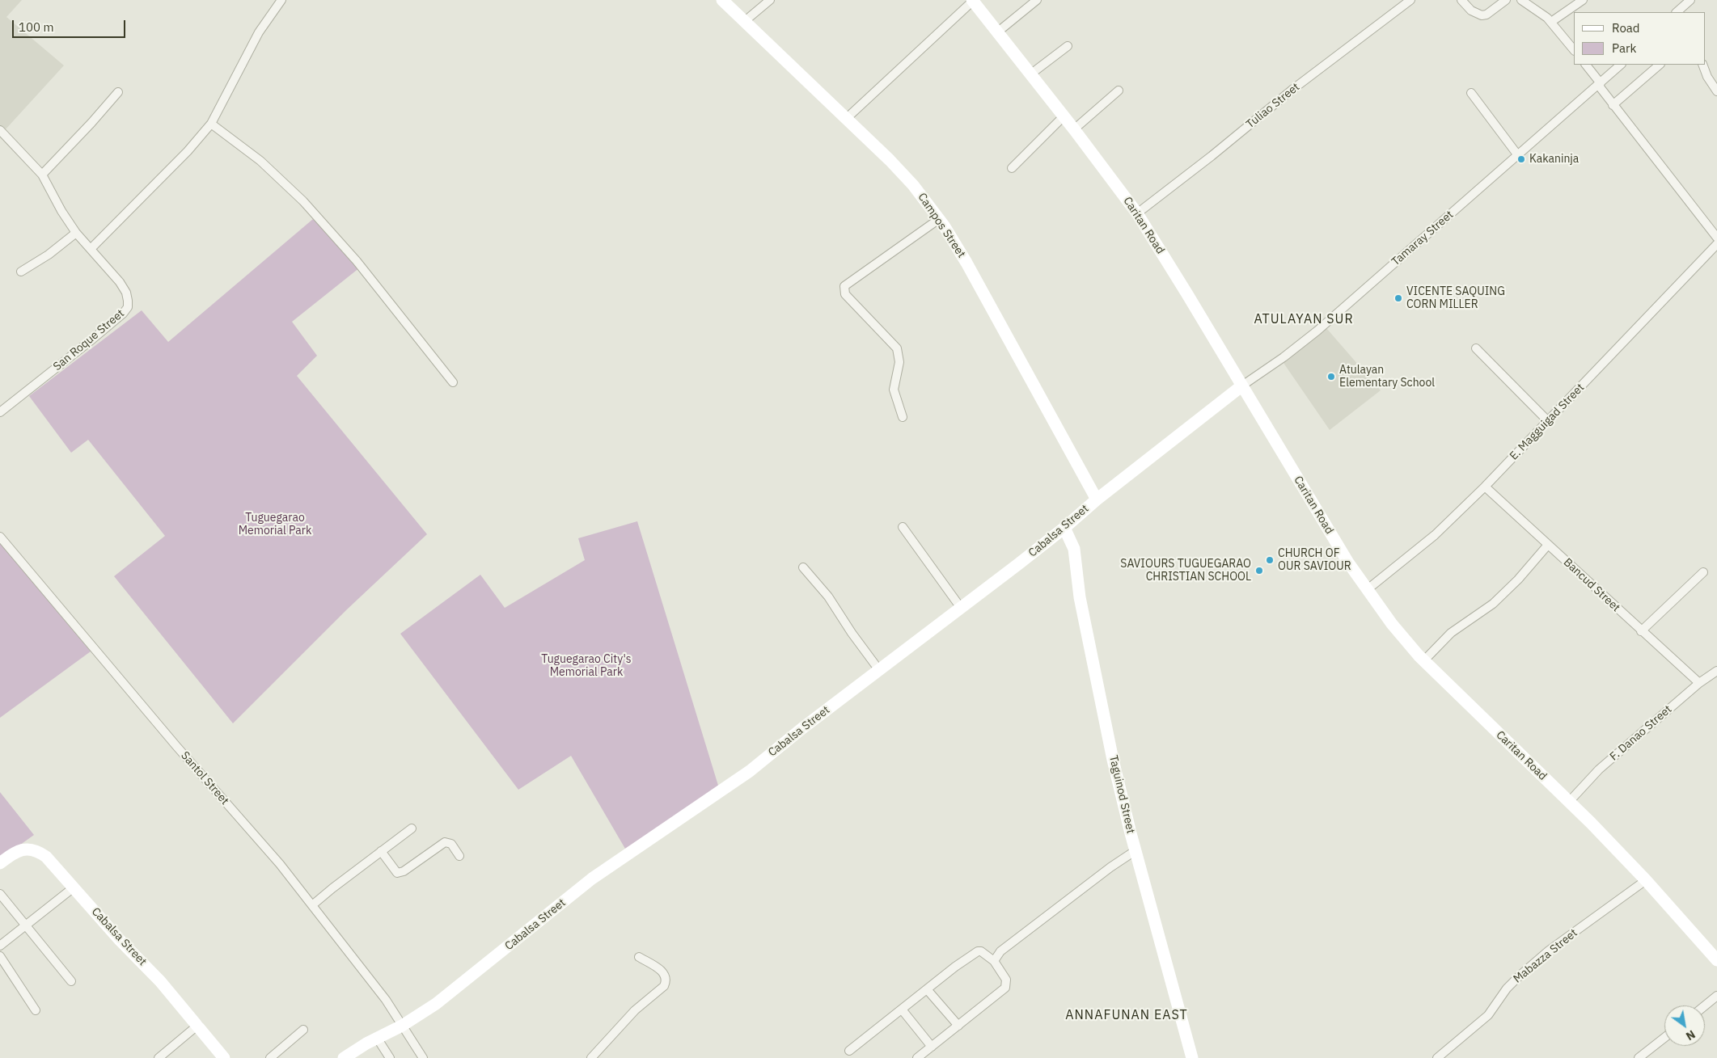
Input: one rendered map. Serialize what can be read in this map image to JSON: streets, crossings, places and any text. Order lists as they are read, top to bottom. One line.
{"streets":{"street":["Tuliao Street","Campos Street","Caritan Road","Tamaray Street","San Roque Street","E. Magguigad Street","Cabalsa Street","Bancud Street","F. Danao Street","Santol Street","Taguinod Street","Mabazza Street"]},"crossings":[["Tuliao Street","Caritan Road"],["Campos Street","Cabalsa Street"],["Caritan Road","Tamaray Street"],["Caritan Road","E. Magguigad Street"],["Caritan Road","Cabalsa Street"],["Caritan Road","F. Danao Street"],["Caritan Road","Mabazza Street"],["Tamaray Street","Cabalsa Street"],["E. Magguigad Street","Bancud Street"],["Cabalsa Street","Santol Street"],["Cabalsa Street","Taguinod Street"],["Bancud Street","F. Danao Street"]],"districts":["ATULAYAN SUR","ANNAFUNAN EAST"],"parks":["Tuguegarao Memorial Park","Tuguegarao City's Memorial Park"],"places":["Kakaninja","VICENTE SAQUING CORN MILLER","Atulayan Elementary School","CHURCH OF OUR SAVIOUR","SAVIOURS TUGUEGARAO CHRISTIAN SCHOOL"],"legend":["Road","Park"],"scale_bar":"100 m","north":"bottom right"}
